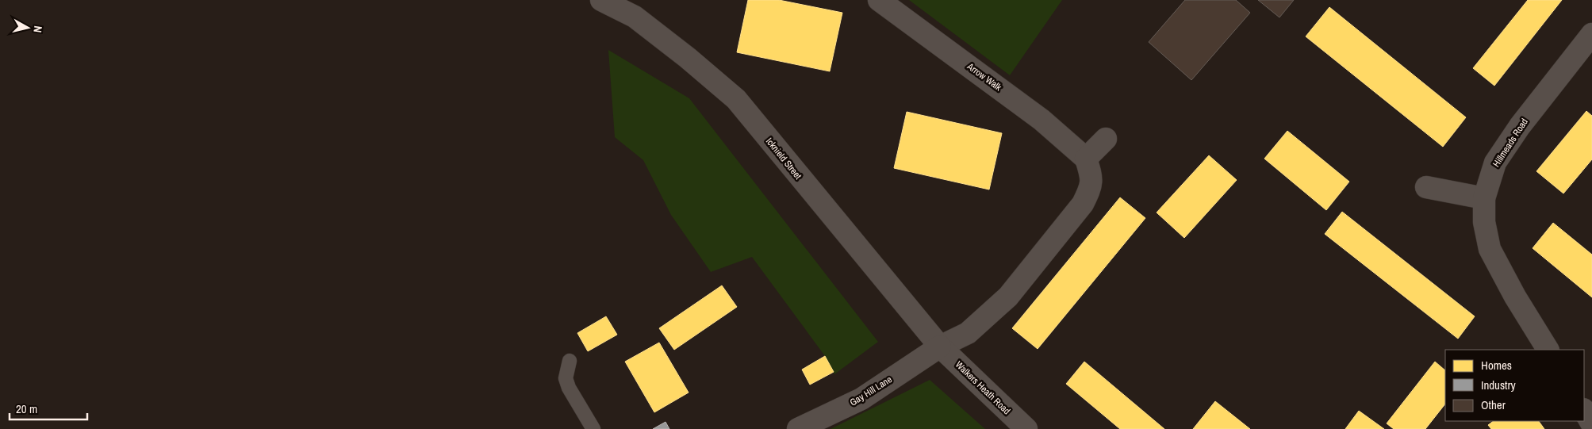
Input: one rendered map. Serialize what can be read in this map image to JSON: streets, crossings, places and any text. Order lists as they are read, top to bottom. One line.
{"streets":{"street":["Arrow Walk","Hillmeads Road","Icknield Street","Walkers Heath Road","Gay Hill Lane"]},"crossings":[["Icknield Street","Walkers Heath Road"],["Icknield Street","Gay Hill Lane"],["Walkers Heath Road","Gay Hill Lane"]],"legend":["Homes","Industry","Other"],"scale_bar":"20 m","north":"right"}
